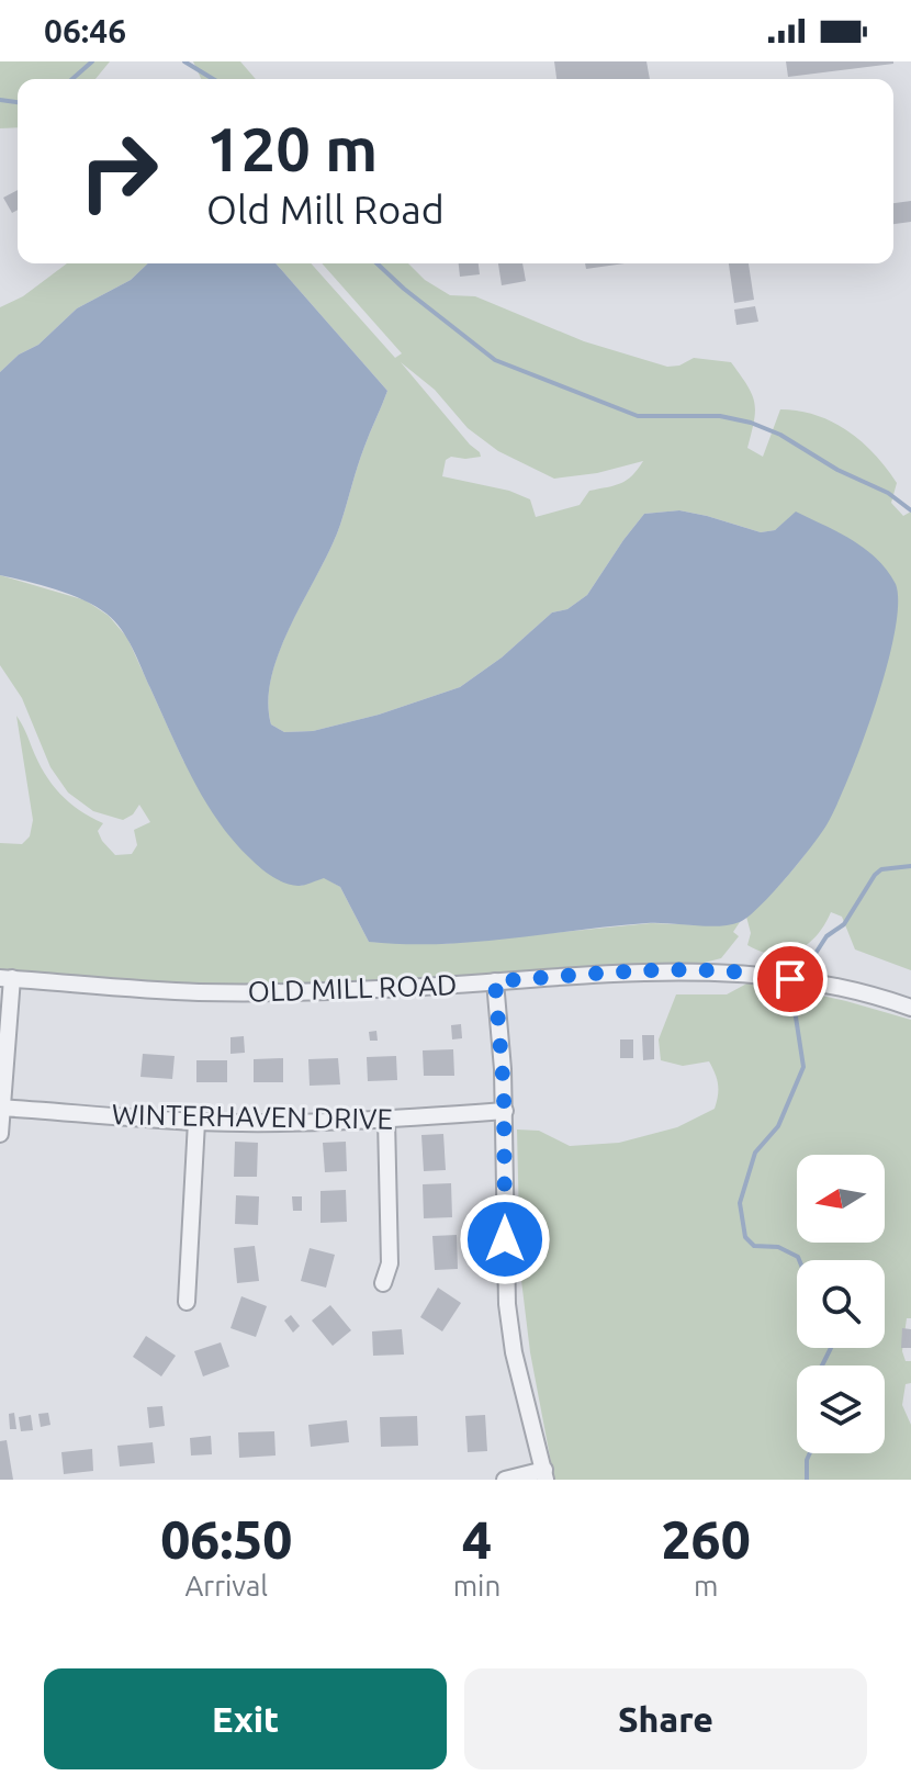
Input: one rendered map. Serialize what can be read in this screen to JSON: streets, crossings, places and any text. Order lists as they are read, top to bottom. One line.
{"streets":{"street":["OLD MILL ROAD","WINTERHAVEN DRIVE"]},"north":"left","page":{"status":"06:46","turn":["120 m","Old Mill Road"],"eta":["06:50","Arrival","4","min","260","m"],"buttons":["Exit","Share"]}}
